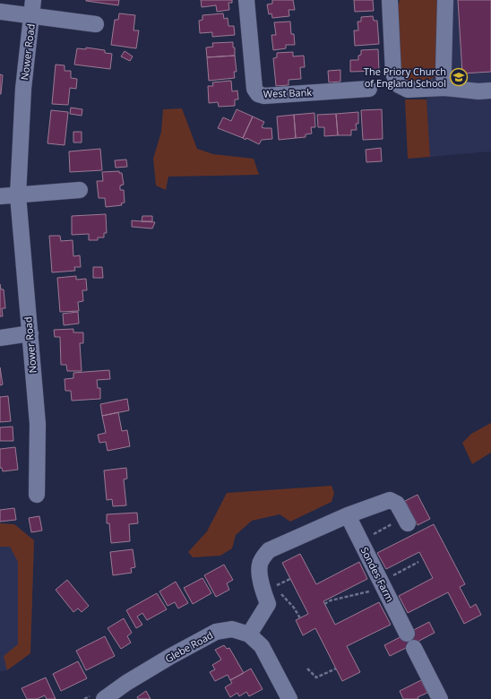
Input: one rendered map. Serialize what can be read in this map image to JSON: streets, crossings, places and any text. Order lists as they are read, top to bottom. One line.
{"streets":{"street":["Nower Road","West Bank","Sondes Farm","Glebe Road"]},"places":{"school or university":["The Priory Church of England School"]}}
